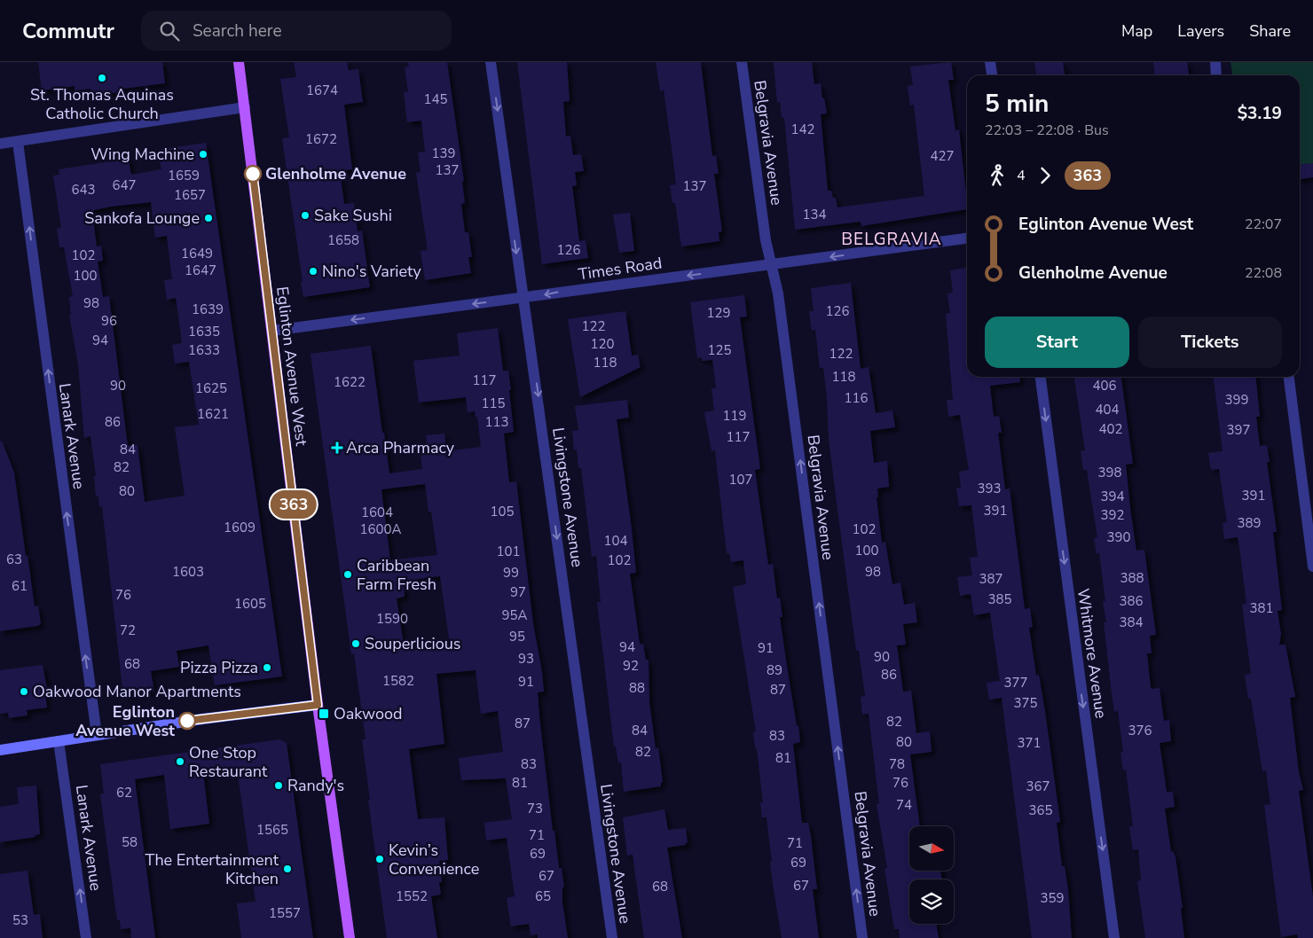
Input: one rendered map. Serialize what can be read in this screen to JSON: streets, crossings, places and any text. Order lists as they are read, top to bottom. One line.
{"streets":{"main road":["Eglinton Avenue West"],"street":["Belgravia Avenue","Times Road","Lanark Avenue","Livingstone Avenue","Whitmore Avenue"]},"crossings":[["Belgravia Avenue","Times Road"],["Times Road","Eglinton Avenue West"],["Times Road","Livingstone Avenue"]],"one_way":["Belgravia Avenue","Times Road","Lanark Avenue","Livingstone Avenue","Whitmore Avenue"],"districts":["BELGRAVIA"],"places":{"other":["St. Thomas Aquinas Catholic Church","Wing Machine","Glenholme Avenue","Sake Sushi","Sankofa Lounge","Nino's Variety","Caribbean Farm Fresh","Souperlicious","Pizza Pizza","Oakwood Manor Apartments","Eglinton Avenue West","One Stop Restaurant","Randy's","Kevin’s Convenience","The Entertainment Kitchen"],"health":["Arca Pharmacy"],"transit":["Oakwood"]},"lines":["bus line 363"],"house_numbers":["1674","145","142","1672","139","427","137","1659","647","137","643","1657","134","1658","126","1649","102","1647","100","98","1639","126","129","96","122","1635","94","120","1633","125","122","118","118","117","1622","90","406","1625","116","399","115","404","1621","119","86","113","402","397","117","84","82","398","107","393","80","391","394","391","105","1604","392","389","1609","1600A","102","390","104","100","101","63","102","1603","98","99","388","387","61","97","76","385","386","1605","381","95A","1590","384","72","95","94","91","90","93","68","92","89","86","1582","91","377","88","87","375","82","87","84","376","83","80","371","82","81","83","78","81","76","367","62","74","73","365","1565","71","58","71","69","69","67","67","68","1552","65","359","1557","53"],"north":"right","page":{"header":"Commutr","search":"Search here","nav":["Map","Layers","Share"],"on_map":"363","heading":["5 min","22:03 – 22:08 · Bus","$3.19"],"legs":["4","363"],"list":[{"name":"Eglinton Avenue West","value":"22:07"},{"name":"Glenholme Avenue","value":"22:08"}],"buttons":["Start","Tickets"]}}
